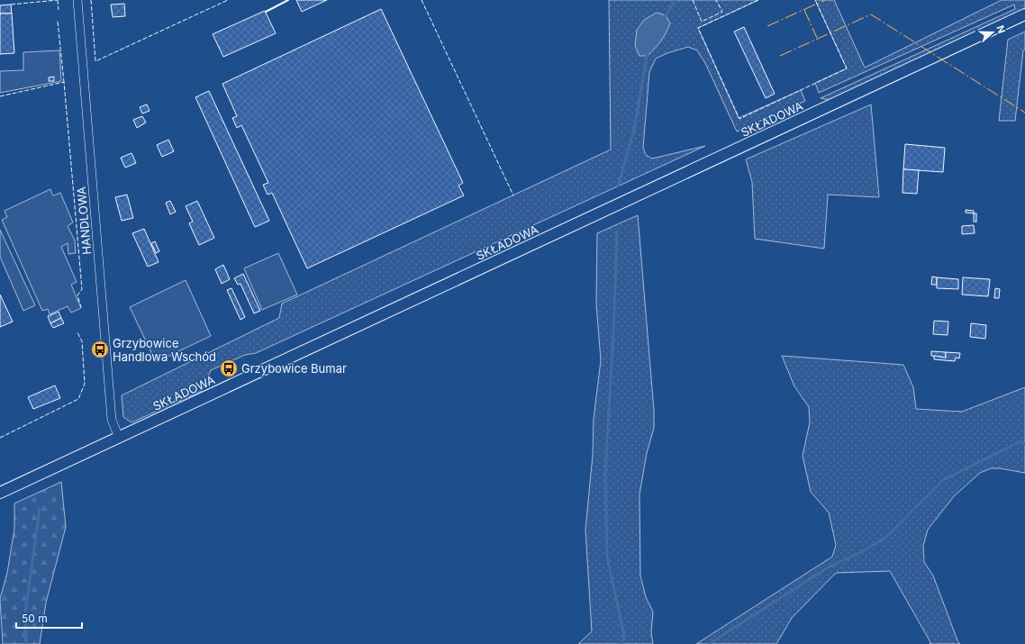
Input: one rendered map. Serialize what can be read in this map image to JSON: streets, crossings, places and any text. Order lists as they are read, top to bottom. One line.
{"streets":{"main road":["SKŁADOWA"],"street":["HANDLOWA"]},"crossings":[["SKŁADOWA","HANDLOWA"]],"places":{"bus stop":["Grzybowice Handlowa Wschód","Grzybowice Bumar"]},"scale_bar":"50 m","north":"right"}
